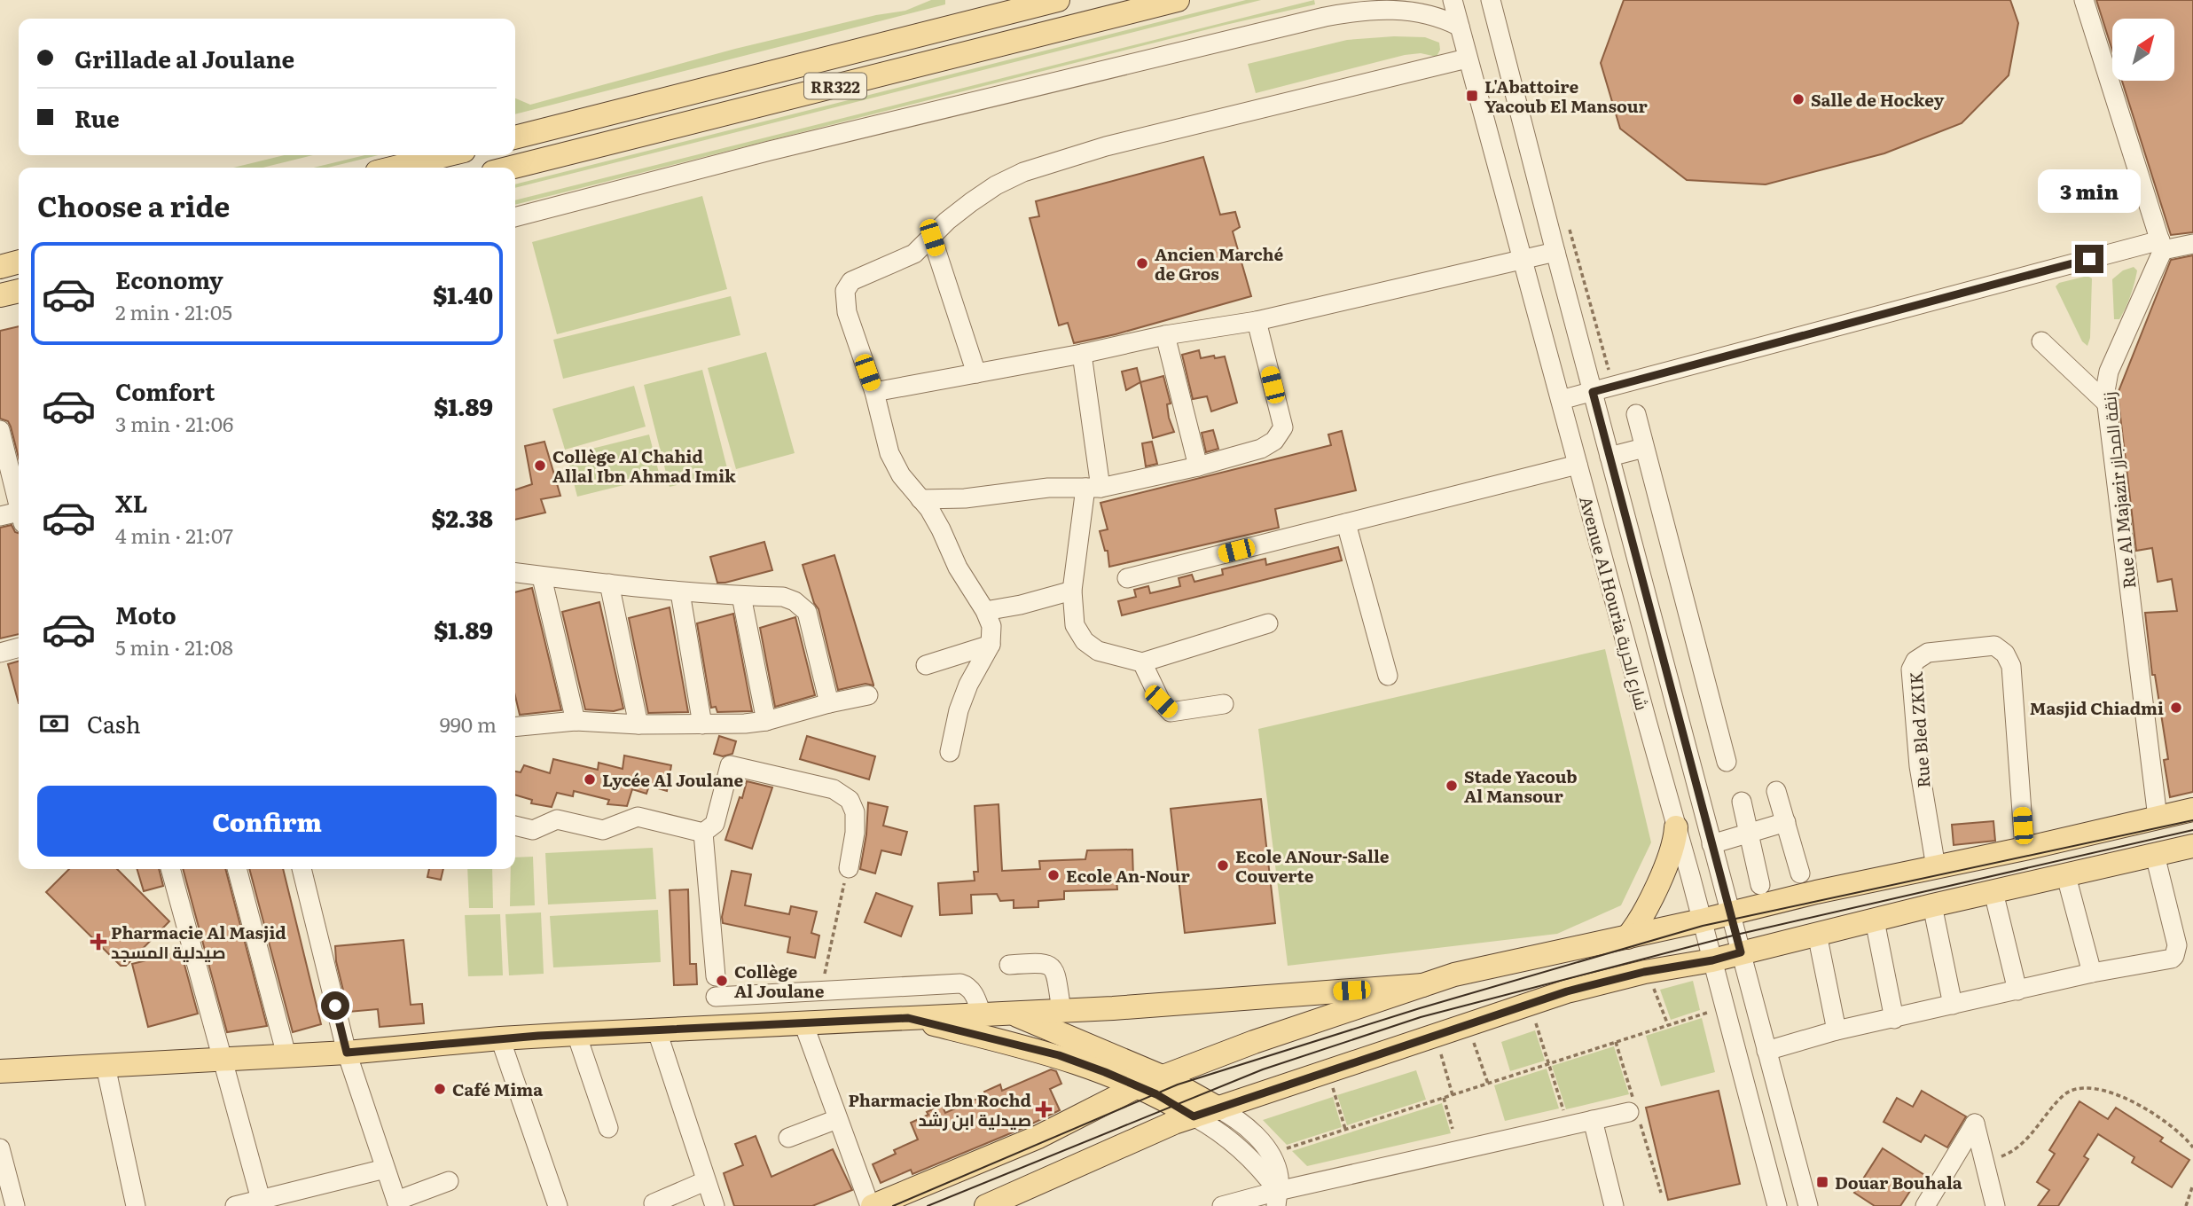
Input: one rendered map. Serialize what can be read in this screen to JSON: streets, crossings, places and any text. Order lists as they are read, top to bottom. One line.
{"streets":{"main road":["RR322"],"street":["Rue Al Majazir زنقة المجازر","Avenue Al Houria شارع الحرية","Rue Bled ZKIK"]},"places":{"transit":["L'Abattoire Yacoub El Mansour","Douar Bouhala"],"other":["Salle de Hockey","Ancien Marché de Gros","Collège Al Chahid Allal Ibn Ahmad Imik","Masjid Chiadmi","Lycée Al Joulane","Stade Yacoub Al Mansour","Ecole ANour-Salle Couverte","Ecole An-Nour","Collège Al Joulane","Café Mima"],"health":["Pharmacie Al Masjid صيدلية المسجد","Pharmacie Ibn Rochd صيدلية ابن رشد"]},"north":"top right","page":{"banner":["Grillade al Joulane","Rue"],"heading":"Choose a ride","bubble":"3 min","list":[{"name":"Economy","note":"2 min · 21:05","value":"$1.40"},{"name":"Comfort","note":"3 min · 21:06","value":"$1.89"},{"name":"XL","note":"4 min · 21:07","value":"$2.38"},{"name":"Moto","note":"5 min · 21:08","value":"$1.89"}],"pay":["Cash","990 m"],"buttons":"Confirm"}}
